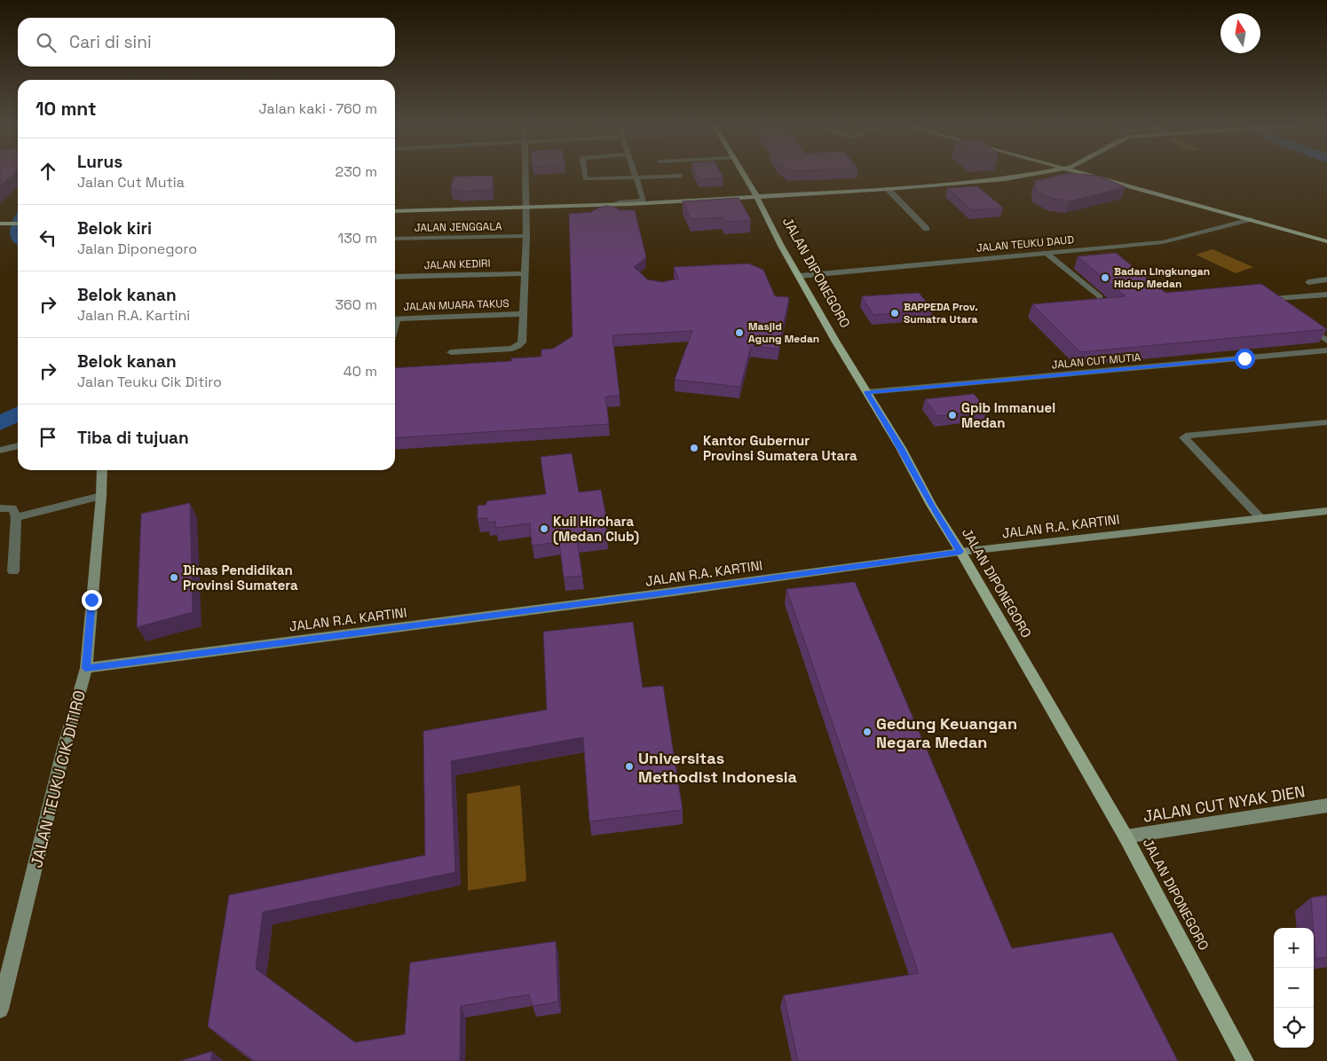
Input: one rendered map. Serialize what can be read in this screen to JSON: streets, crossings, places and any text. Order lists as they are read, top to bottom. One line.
{"streets":{"main road":["JALAN DIPONEGORO"],"street":["JALAN JENGGALA","JALAN TEUKU DAUD","JALAN KEDIRI","JALAN MUARA TAKUS","JALAN CUT MUTIA","JALAN R.A. KARTINI","JALAN TEUKU CIK DITIRO","JALAN CUT NYAK DIEN"]},"crossings":[["JALAN TEUKU DAUD","JALAN DIPONEGORO"],["JALAN DIPONEGORO","JALAN CUT MUTIA"],["JALAN DIPONEGORO","JALAN R.A. KARTINI"],["JALAN DIPONEGORO","JALAN CUT NYAK DIEN"],["JALAN R.A. KARTINI","JALAN TEUKU CIK DITIRO"]],"places":["Badan Lingkungan Hidup Medan","BAPPEDA Prov. Sumatra Utara","Masjid Agung Medan","Gpib Immanuel Medan","Kantor Gubernur Provinsi Sumatera Utara","Kuil Hirohara (Medan Club)","Dinas Pendidikan Provinsi Sumatera","Gedung Keuangan Negara Medan","Universitas Methodist Indonesia"],"north":"top","page":{"search":"Cari di sini","heading":["10 mnt","Jalan kaki · 760 m"],"list":[["Lurus","Jalan Cut Mutia","230 m"],["Belok kiri","Jalan Diponegoro","130 m"],["Belok kanan","Jalan R.A. Kartini","360 m"],["Belok kanan","Jalan Teuku Cik Ditiro","40 m"],"Tiba di tujuan"],"map_buttons":["+","−"]}}
